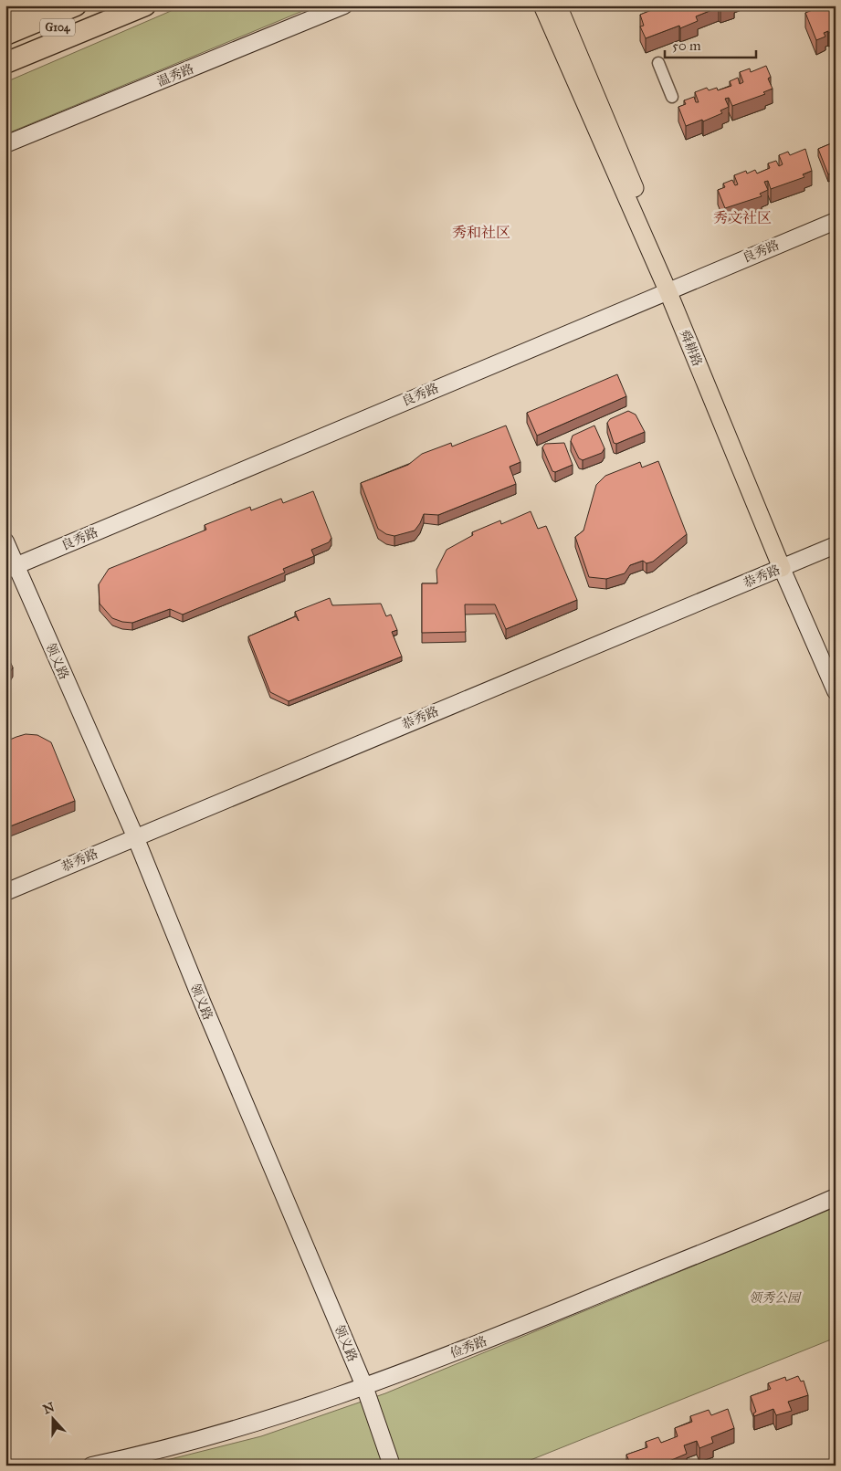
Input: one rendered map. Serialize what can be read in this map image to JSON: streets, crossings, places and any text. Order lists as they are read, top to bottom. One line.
{"streets":{"highway":["G104"],"main road":["舜耕路"],"street":["温秀路","良秀路","恭秀路","领义路","俭秀路"]},"crossings":[["良秀路","舜耕路"],["良秀路","领义路"],["舜耕路","恭秀路"],["恭秀路","领义路"],["领义路","俭秀路"]],"districts":["秀文社区","秀和社区"],"parks":["领秀公园"],"scale_bar":"50 m","north":"top"}
